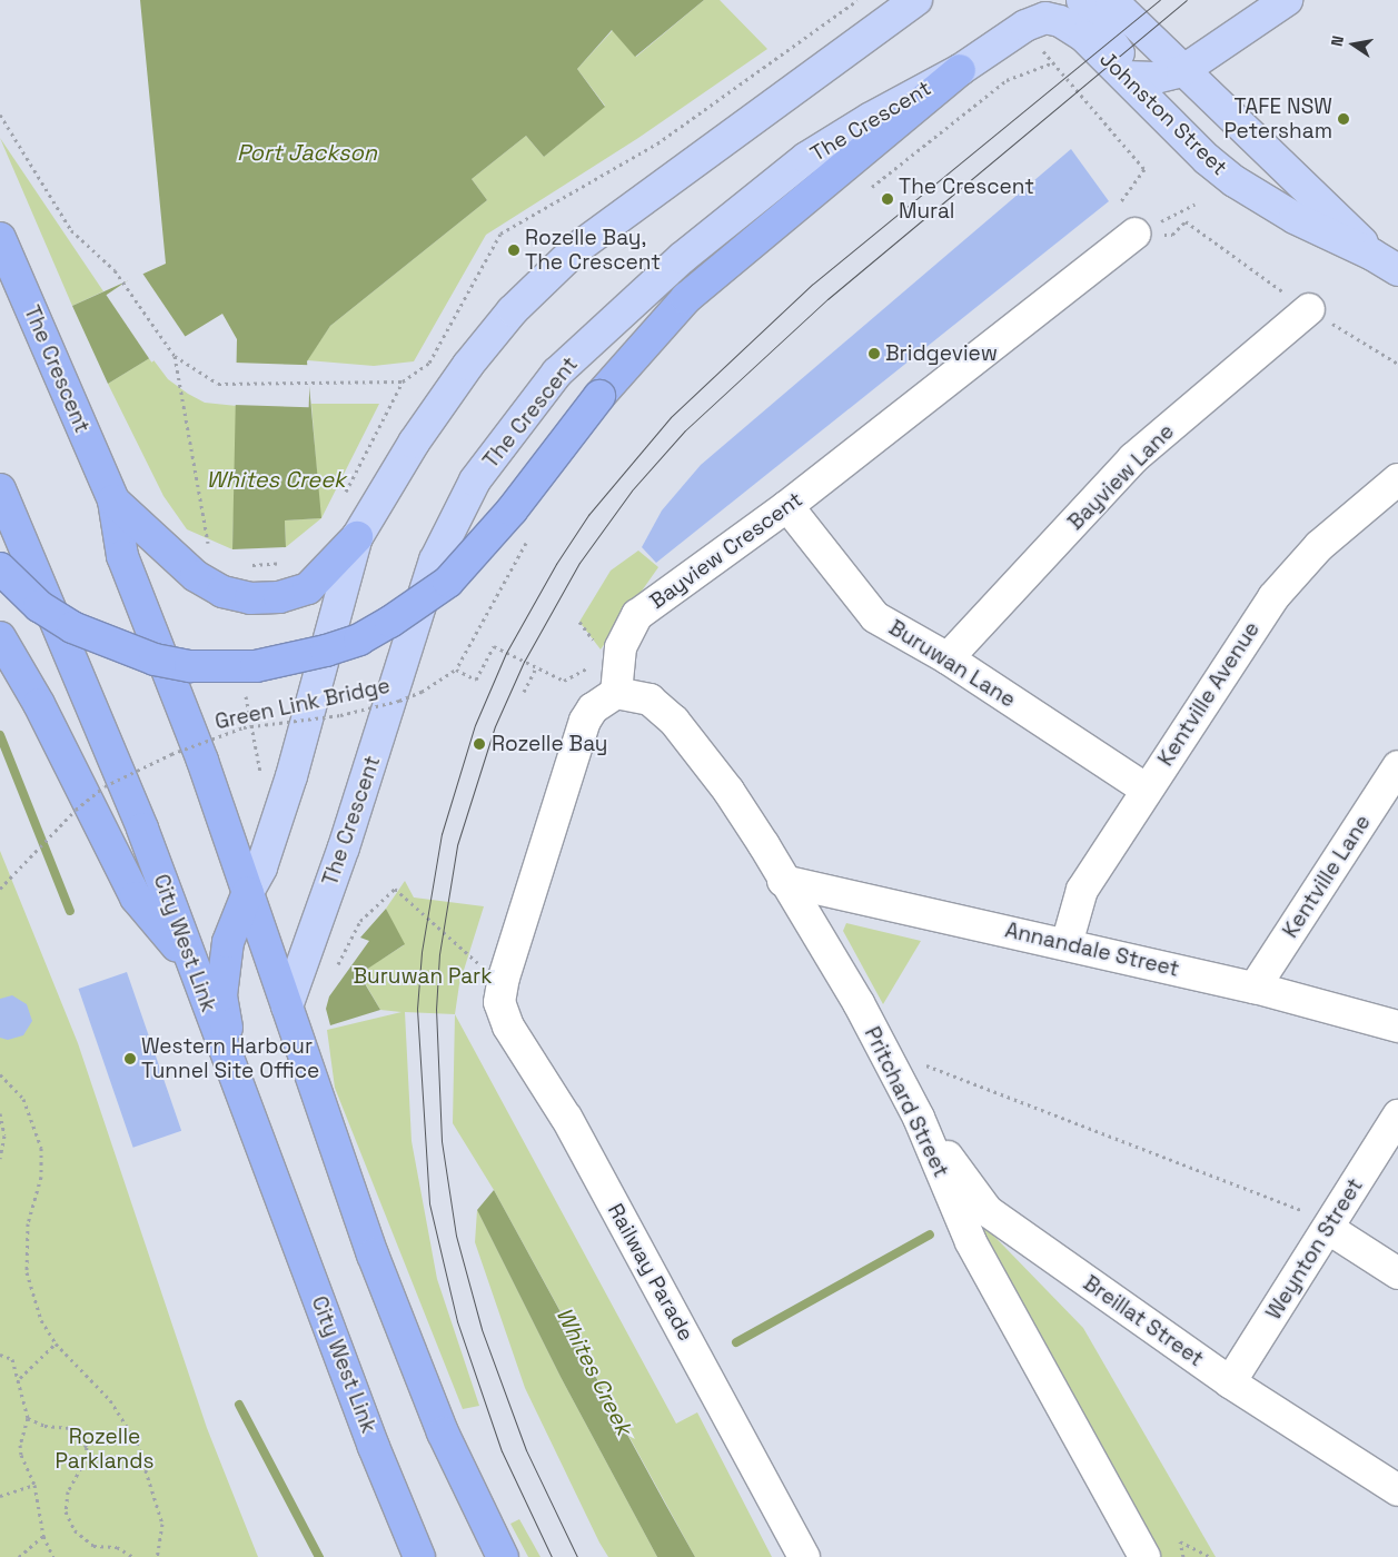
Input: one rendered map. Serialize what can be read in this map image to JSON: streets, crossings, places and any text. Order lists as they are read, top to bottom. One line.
{"streets":{"highway":["The Crescent","City West Link"],"main road":["Johnston Street"],"street":["Bayview Lane","Bayview Crescent","Buruwan Lane","Kentville Avenue","Kentville Lane","Annandale Street","Pritchard Street","Weynton Street","Railway Parade","Breillat Street"],"path":["Green Link Bridge"]},"crossings":[["Johnston Street","The Crescent"],["Bayview Lane","Buruwan Lane"],["Bayview Crescent","Buruwan Lane"],["Bayview Crescent","Pritchard Street"],["Buruwan Lane","Kentville Avenue"],["Kentville Avenue","Annandale Street"],["Kentville Lane","Annandale Street"],["Annandale Street","Pritchard Street"],["Pritchard Street","Breillat Street"],["Weynton Street","Breillat Street"]],"water":["Port Jackson","Whites Creek"],"parks":["Buruwan Park","Rozelle Parklands"],"places":["TAFE NSW Petersham","The Crescent Mural","Rozelle Bay, The Crescent","Bridgeview","Rozelle Bay","Western Harbour Tunnel Site Office"],"north":"left"}
